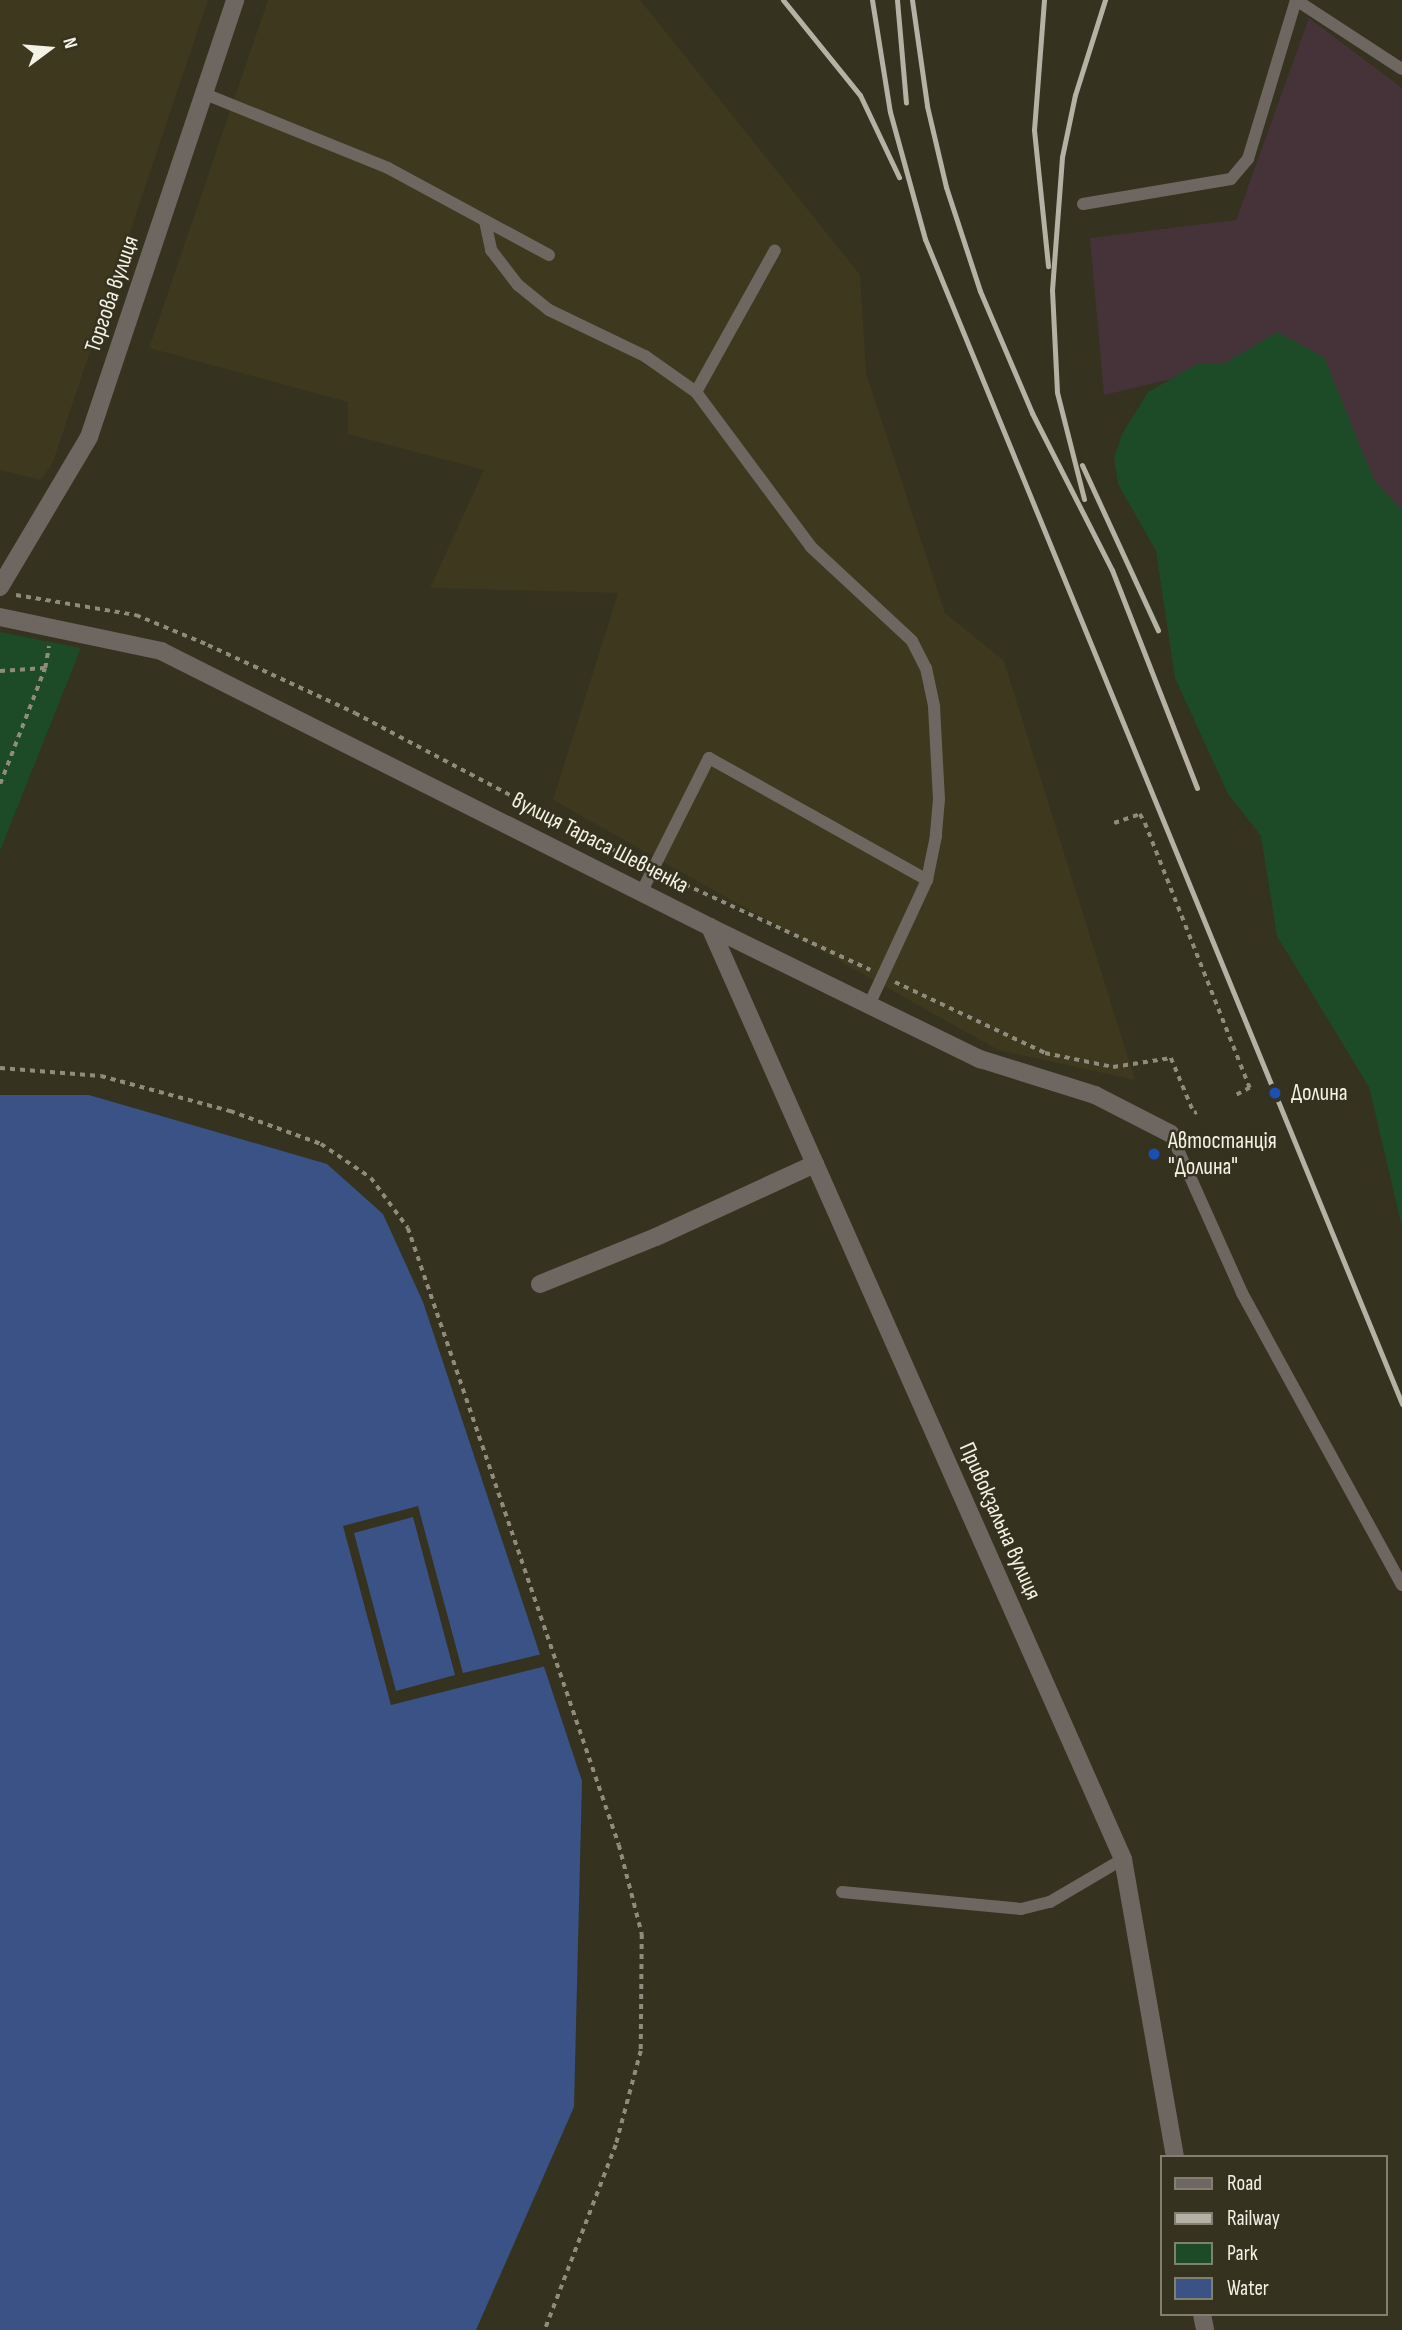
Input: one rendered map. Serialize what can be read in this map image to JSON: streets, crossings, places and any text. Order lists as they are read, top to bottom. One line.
{"streets":{"street":["Торгова вулиця","вулиця Тараса Шевченка","Привокзальна вулиця"]},"crossings":[["вулиця Тараса Шевченка","Привокзальна вулиця"]],"places":["Долина","Автостанція \"Долина\""],"legend":["Road","Railway","Park","Water"],"north":"right"}
